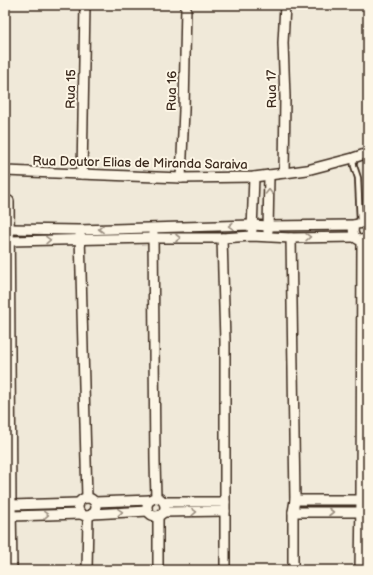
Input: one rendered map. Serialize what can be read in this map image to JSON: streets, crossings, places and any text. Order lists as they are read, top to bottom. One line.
{"streets":{"street":["Rua 15","Rua 17","Rua 16","Rua Doutor Elias de Miranda Saraiva"]},"crossings":[["Rua 15","Rua Doutor Elias de Miranda Saraiva"],["Rua 17","Rua Doutor Elias de Miranda Saraiva"],["Rua 16","Rua Doutor Elias de Miranda Saraiva"]]}
